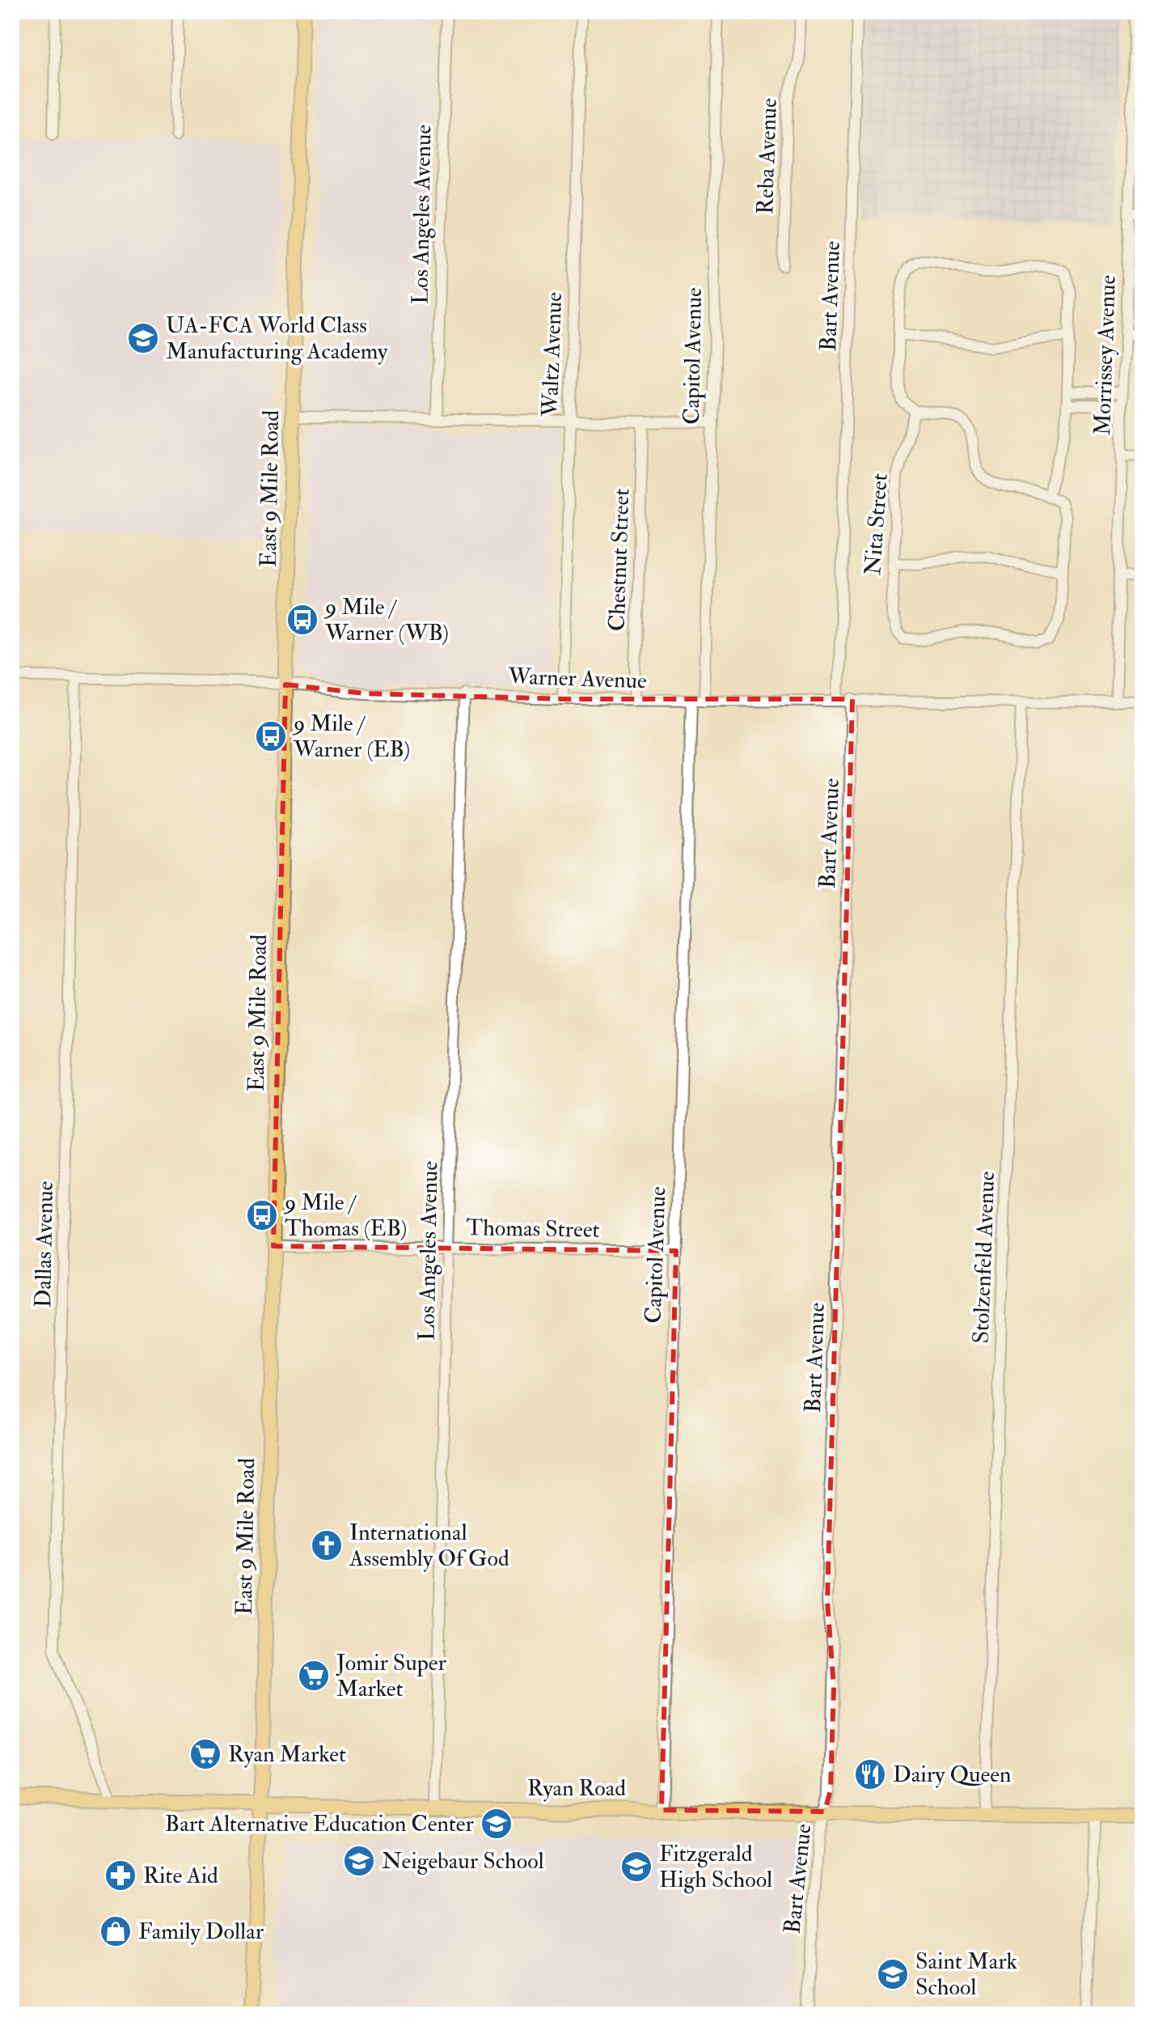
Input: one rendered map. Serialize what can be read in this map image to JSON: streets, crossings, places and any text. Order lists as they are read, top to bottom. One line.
{"streets":{"main road":["East 9 Mile Road","Ryan Road"],"street":["Reba Avenue","Los Angeles Avenue","Bart Avenue","Waltz Avenue","Morrissey Avenue","Capitol Avenue","Nita Street","Chestnut Street","Warner Avenue","Thomas Street","Dallas Avenue","Stolzenfeld Avenue"]},"crossings":[["Los Angeles Avenue","Warner Avenue"],["Los Angeles Avenue","Thomas Street"],["Los Angeles Avenue","Ryan Road"],["Bart Avenue","Warner Avenue"],["Bart Avenue","Ryan Road"],["Waltz Avenue","Warner Avenue"],["Morrissey Avenue","Warner Avenue"],["Capitol Avenue","Warner Avenue"],["Capitol Avenue","Thomas Street"],["Capitol Avenue","Ryan Road"],["East 9 Mile Road","Warner Avenue"],["East 9 Mile Road","Thomas Street"],["East 9 Mile Road","Ryan Road"],["Chestnut Street","Warner Avenue"],["Warner Avenue","Dallas Avenue"],["Warner Avenue","Stolzenfeld Avenue"],["Dallas Avenue","Ryan Road"],["Stolzenfeld Avenue","Ryan Road"]],"places":{"school or university":["UA-FCA World Class Manufacturing Academy","Bart Alternative Education Center","Neigebaur School","Fitzgerald High School","Saint Mark School"],"bus stop":["9 Mile / Warner (WB)","9 Mile / Warner (EB)","9 Mile / Thomas (EB)"],"church":["International Assembly Of God"],"supermarket":["Jomir Super Market","Ryan Market"],"restaurant":["Dairy Queen"],"pharmacy":["Rite Aid"],"shop":["Family Dollar"]}}
